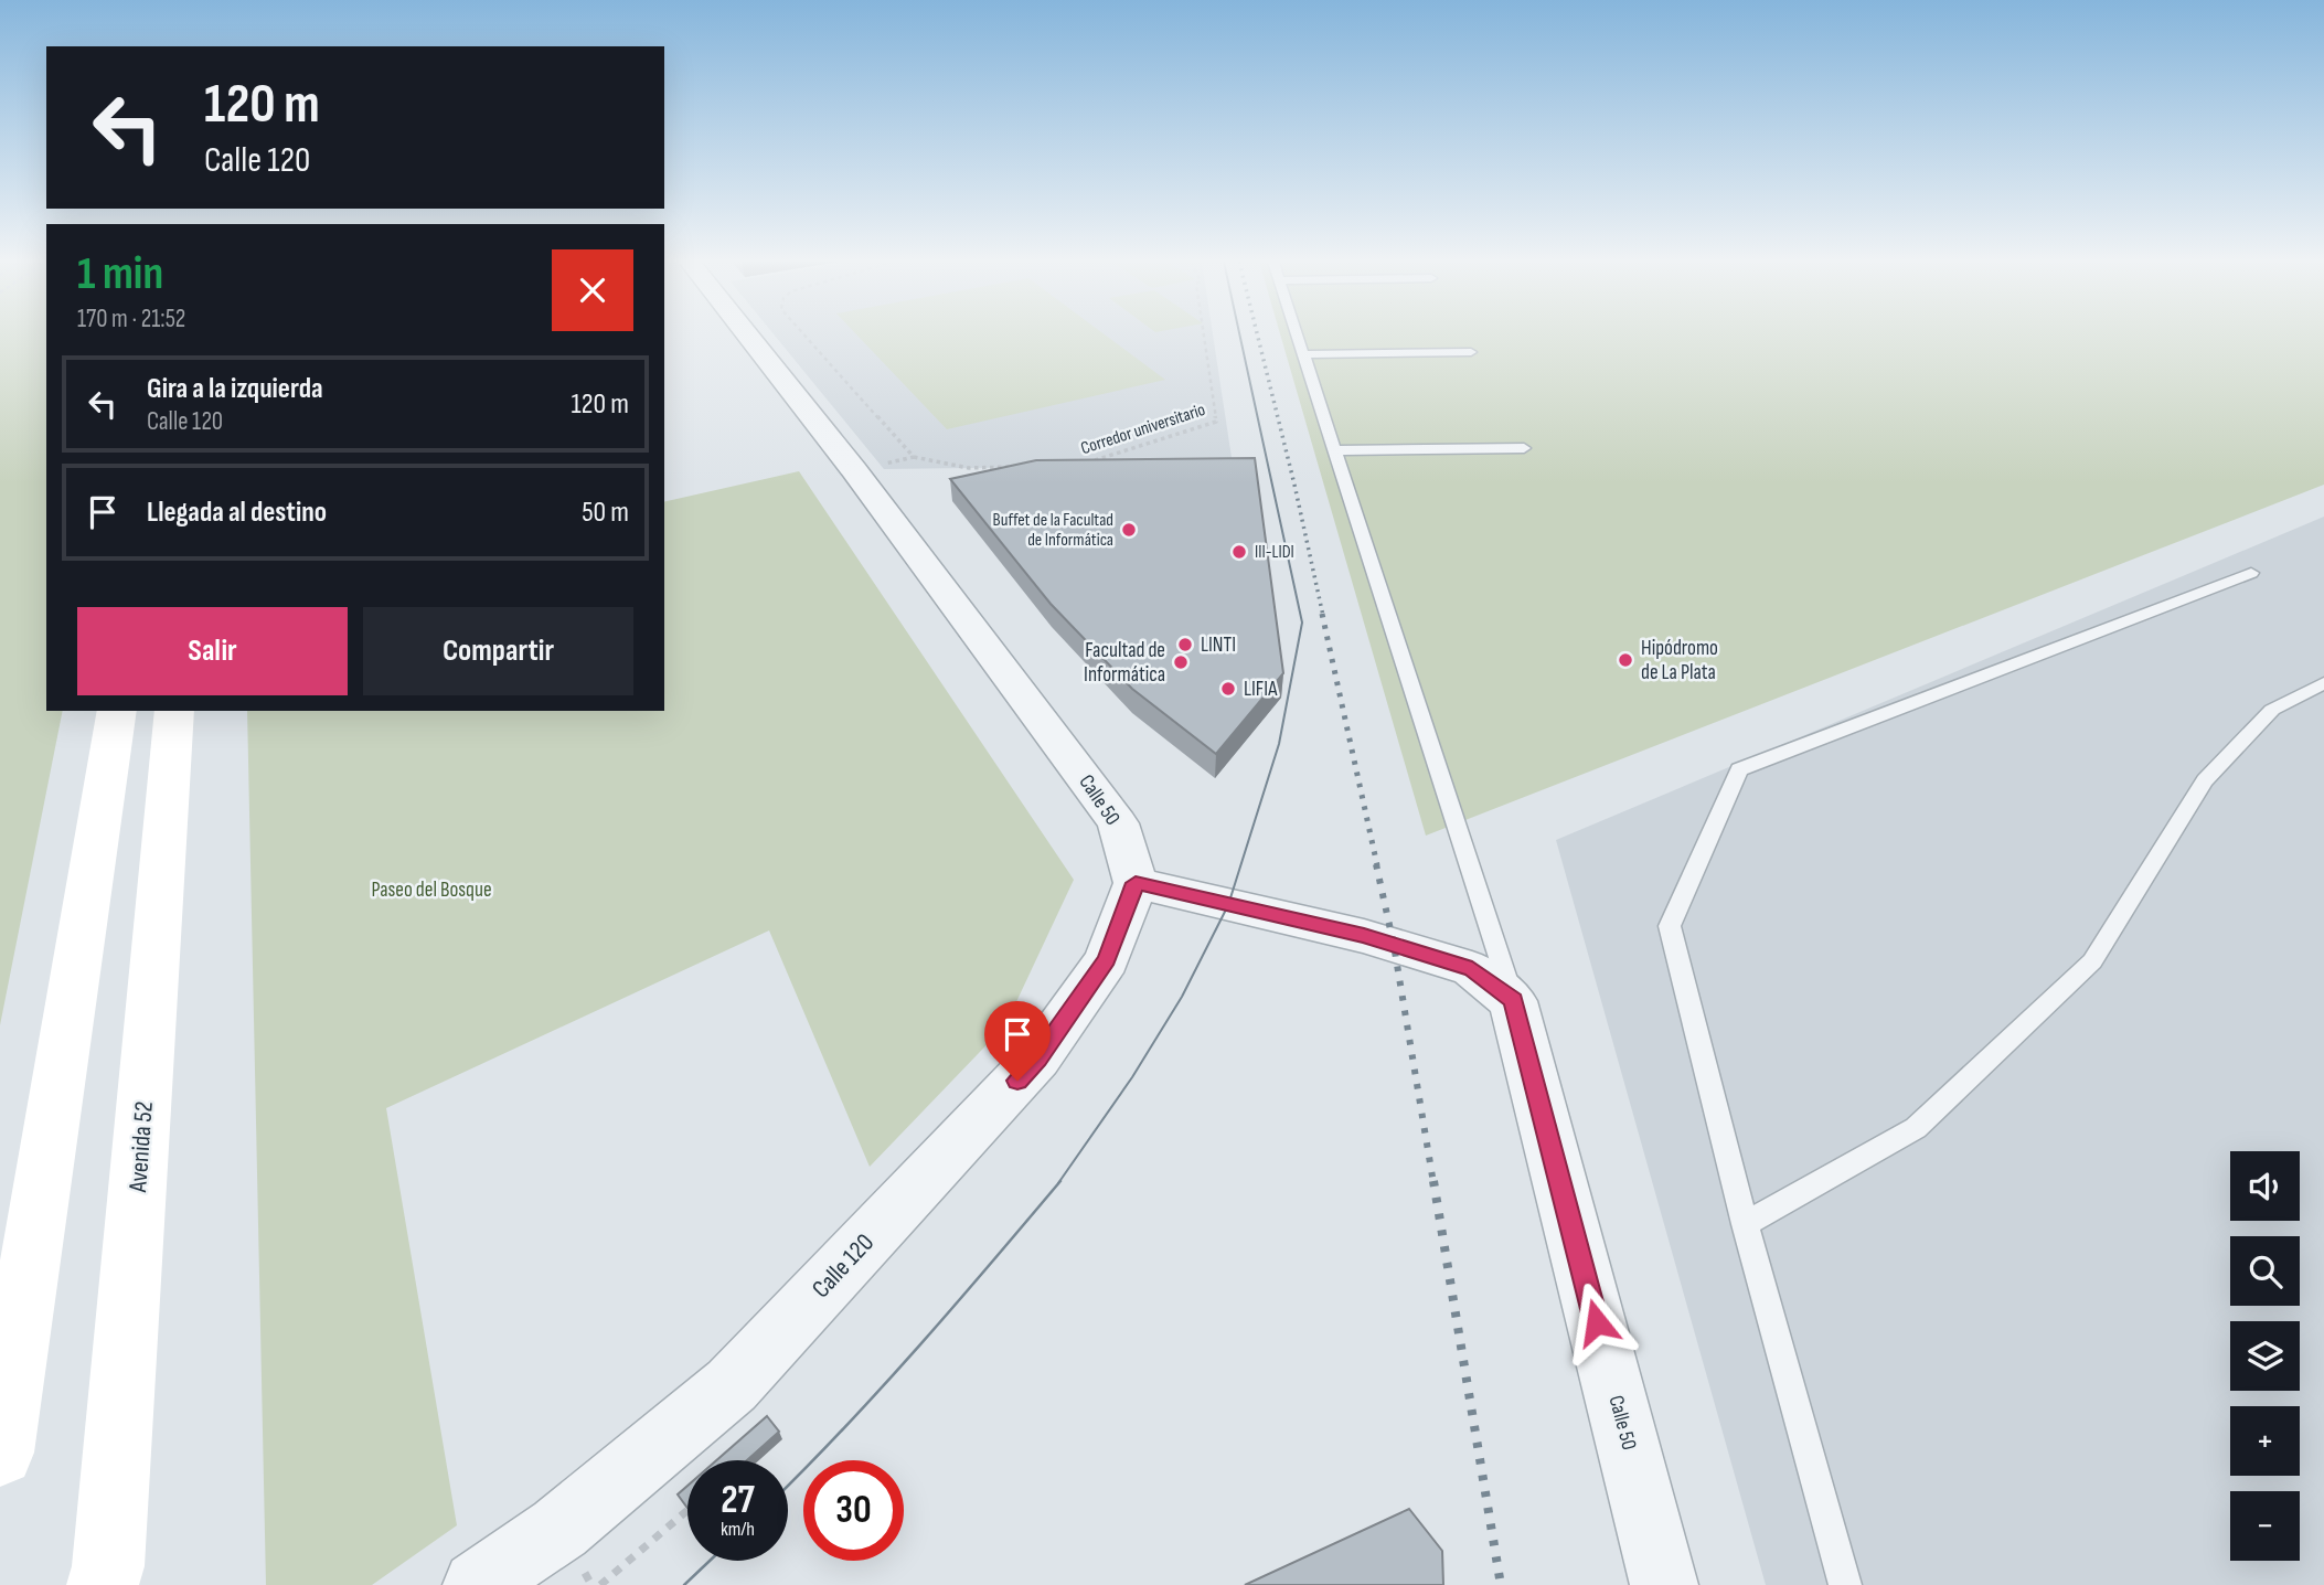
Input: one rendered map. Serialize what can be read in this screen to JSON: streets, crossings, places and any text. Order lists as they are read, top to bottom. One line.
{"streets":{"main road":["Avenida 52"],"street":["Calle 50","Calle 120"],"path":["Corredor universitario"]},"crossings":[["Calle 50","Calle 120"]],"parks":["Paseo del Bosque"],"places":["Buffet de la Facultad de Informática","III-LIDI","LINTI","Hipódromo de La Plata","Facultad de Informática","LIFIA"],"page":{"turn":["120 m","Calle 120"],"heading":["1 min","170 m · 21:52"],"list":[{"name":"Gira a la izquierda","note":"Calle 120","value":"120 m"},{"name":"Llegada al destino","value":"50 m"}],"buttons":["Salir","Compartir"],"map_buttons":["+","−"],"speed":"27 km/h","limit":"30"}}
